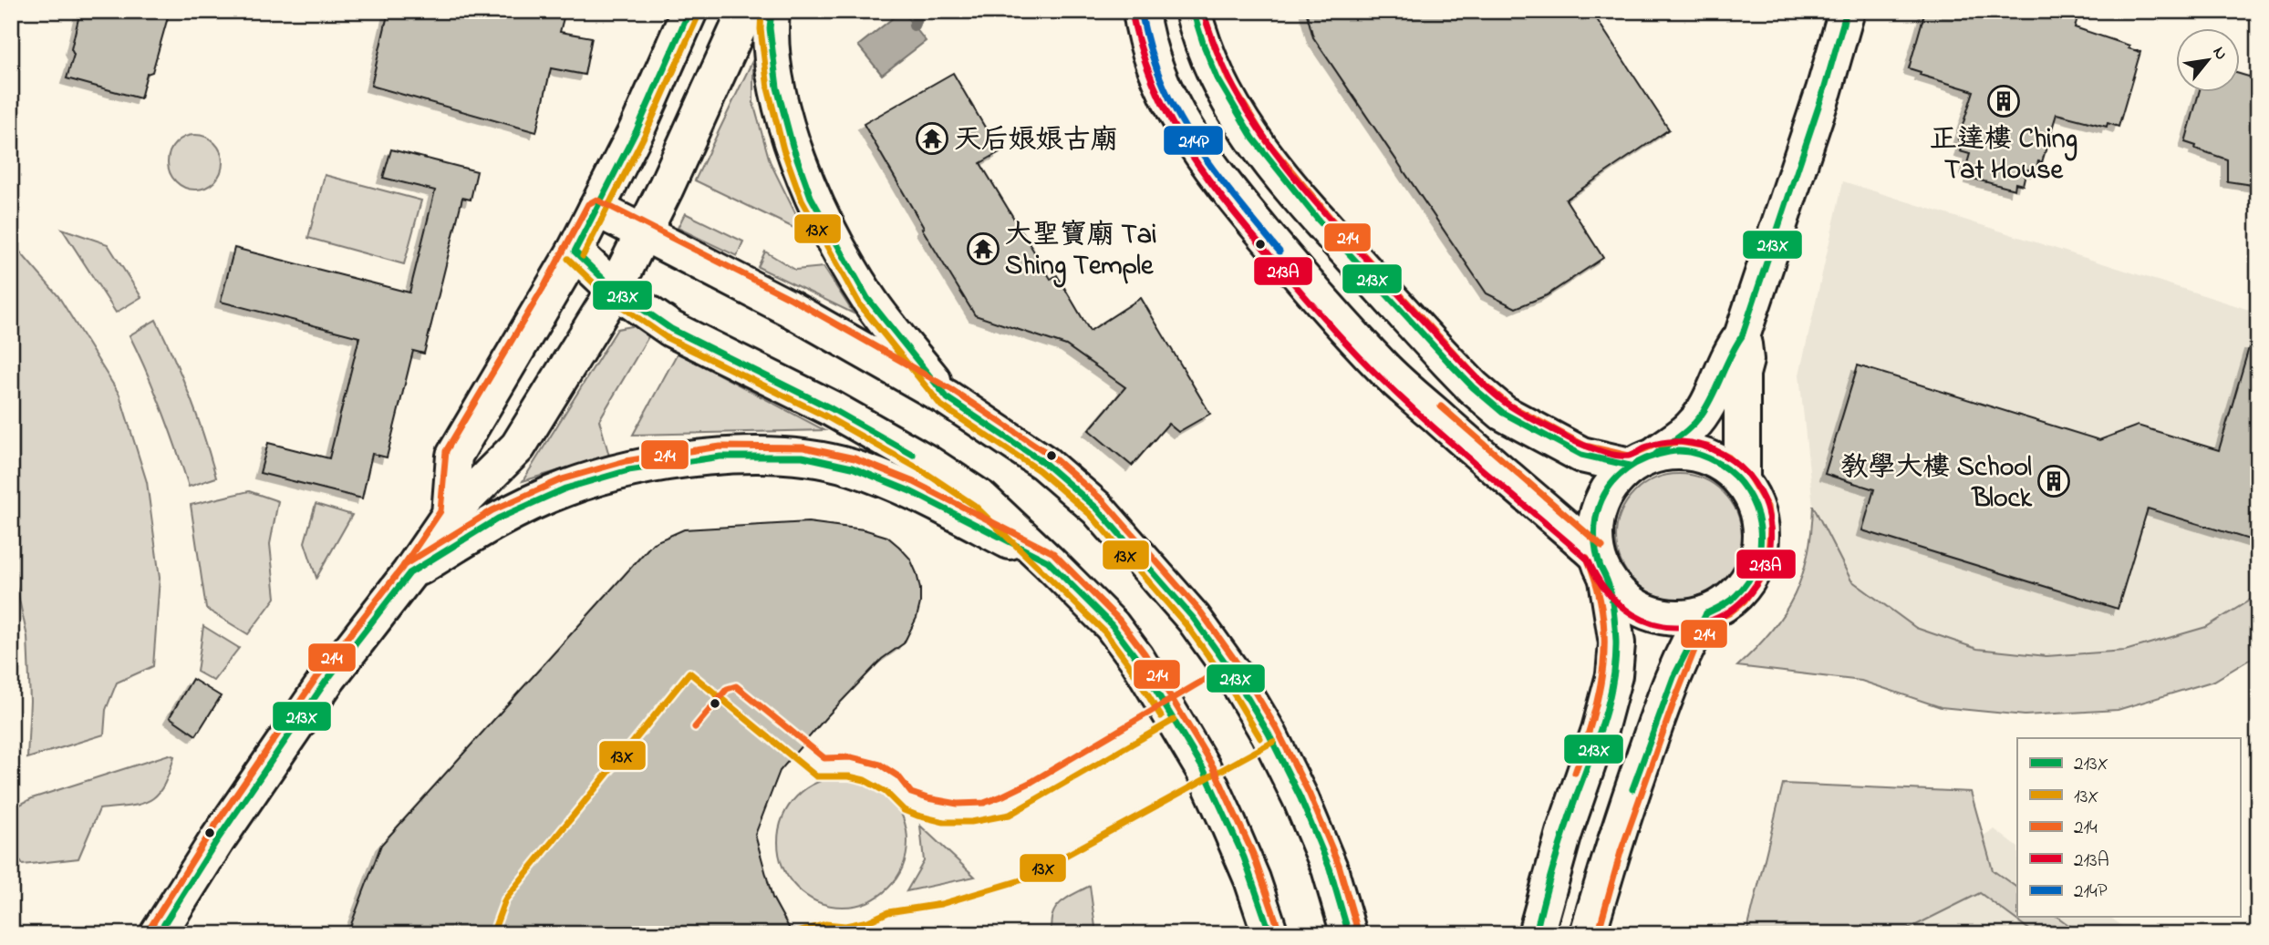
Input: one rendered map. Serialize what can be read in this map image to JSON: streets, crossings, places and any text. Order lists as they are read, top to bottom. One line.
{"places":{"building":["正達樓 Ching Tat House","教學大樓 School Block"],"temple":["天后娘娘古廟","大聖寶廟 Tai Shing Temple"]},"lines":["transit line 213X","transit line 13X","transit line 214","transit line 213A","transit line 214P"],"legend":["213X","13X","214","213A","214P"],"north":"top right"}
